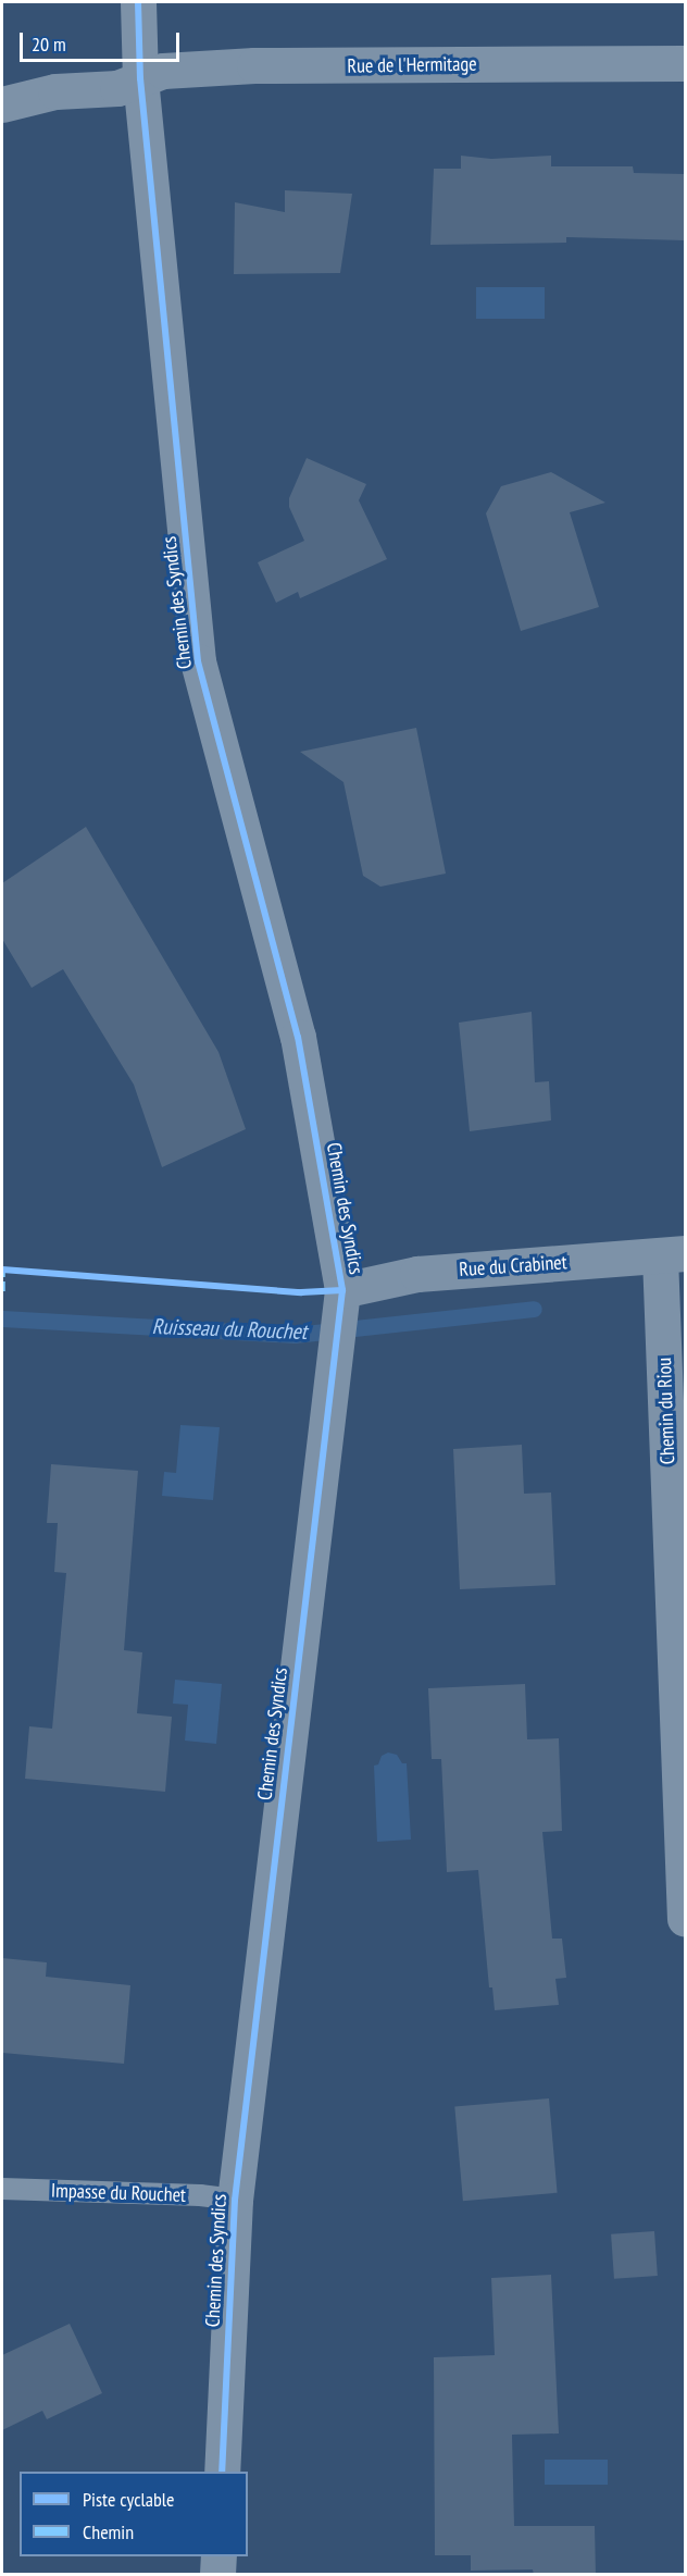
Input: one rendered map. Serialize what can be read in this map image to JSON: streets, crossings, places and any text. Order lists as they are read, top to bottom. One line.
{"streets":{"street":["Rue de l'Hermitage","Chemin des Syndics","Rue du Crabinet","Chemin du Riou"],"lane":["Impasse du Rouchet"]},"crossings":[["Rue de l'Hermitage","Chemin des Syndics"],["Chemin des Syndics","Rue du Crabinet"],["Chemin des Syndics","Impasse du Rouchet"],["Rue du Crabinet","Chemin du Riou"]],"water":["Ruisseau du Rouchet"],"legend":["Piste cyclable","Chemin"],"scale_bar":"20 m"}
